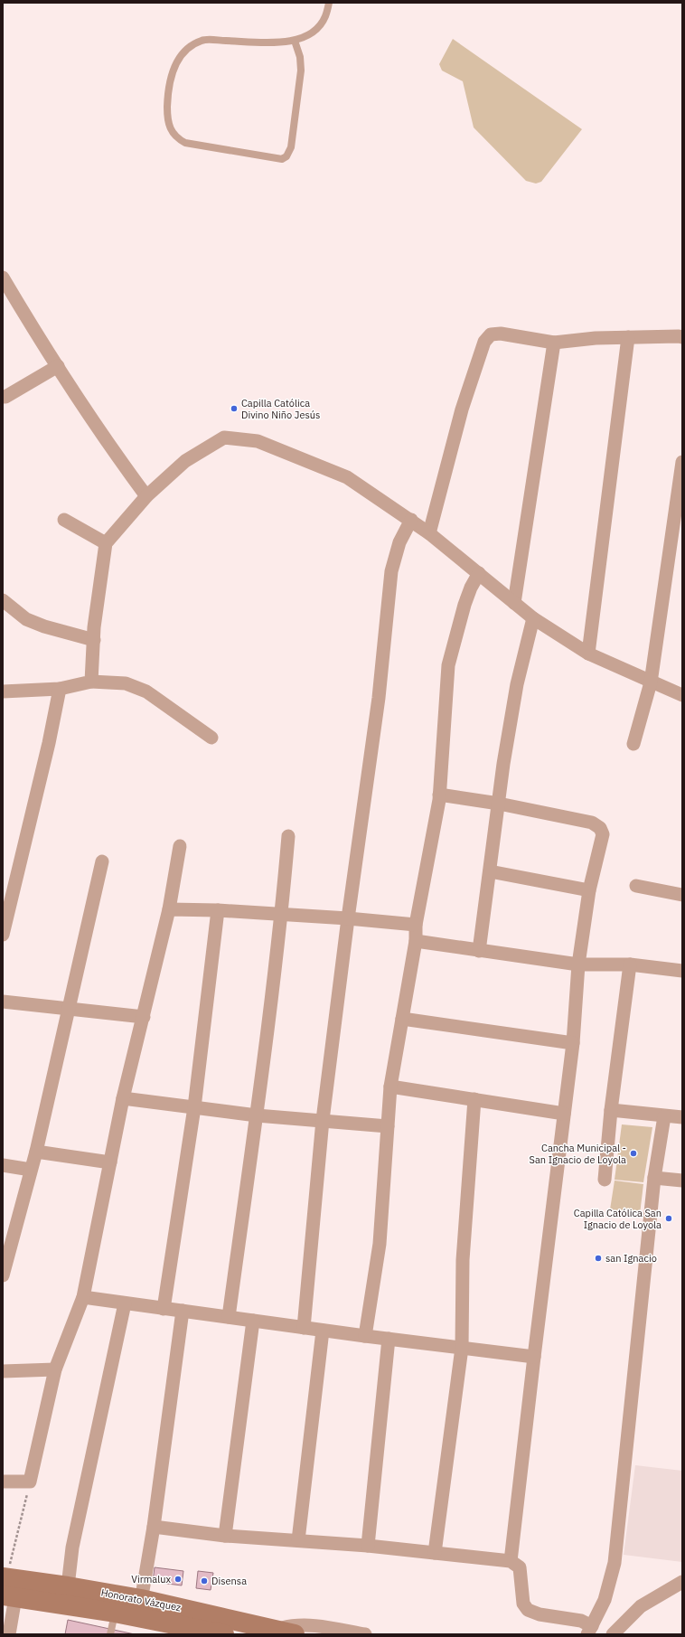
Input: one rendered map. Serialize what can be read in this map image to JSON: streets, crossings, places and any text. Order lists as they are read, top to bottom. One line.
{"streets":{"street":["Honorato Vázquez"]},"places":["Capilla Católica Divino Niño Jesús","Cancha Municipal - San Ignacio de Loyola","Capilla Católica San Ignacio de Loyola","san Ignacio","Virmalux","Disensa"]}
